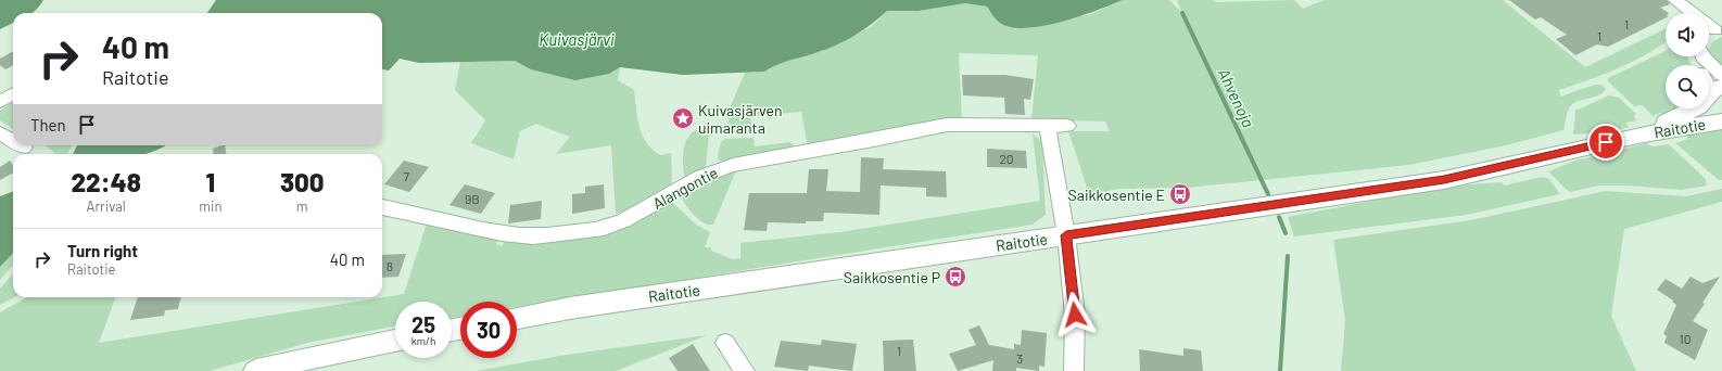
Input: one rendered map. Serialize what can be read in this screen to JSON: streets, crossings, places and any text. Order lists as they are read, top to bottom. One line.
{"streets":{"main road":["Raitotie"],"street":["Alangontie"]},"water":["Kuivasjärvi","Ahvenoja"],"places":{"place":["Kuivasjärven uimaranta"],"bus stop":["Saikkosentie E","Saikkosentie P"]},"house_numbers":["1","1","20","7","9B","8","10","1","3"],"page":{"turn":["40 m","Raitotie"],"then":"Then","eta":["22:48","Arrival","1","min","300","m"],"list":[{"name":"Turn right","note":"Raitotie","value":"40 m"}],"speed":"25 km/h","limit":"30"}}
